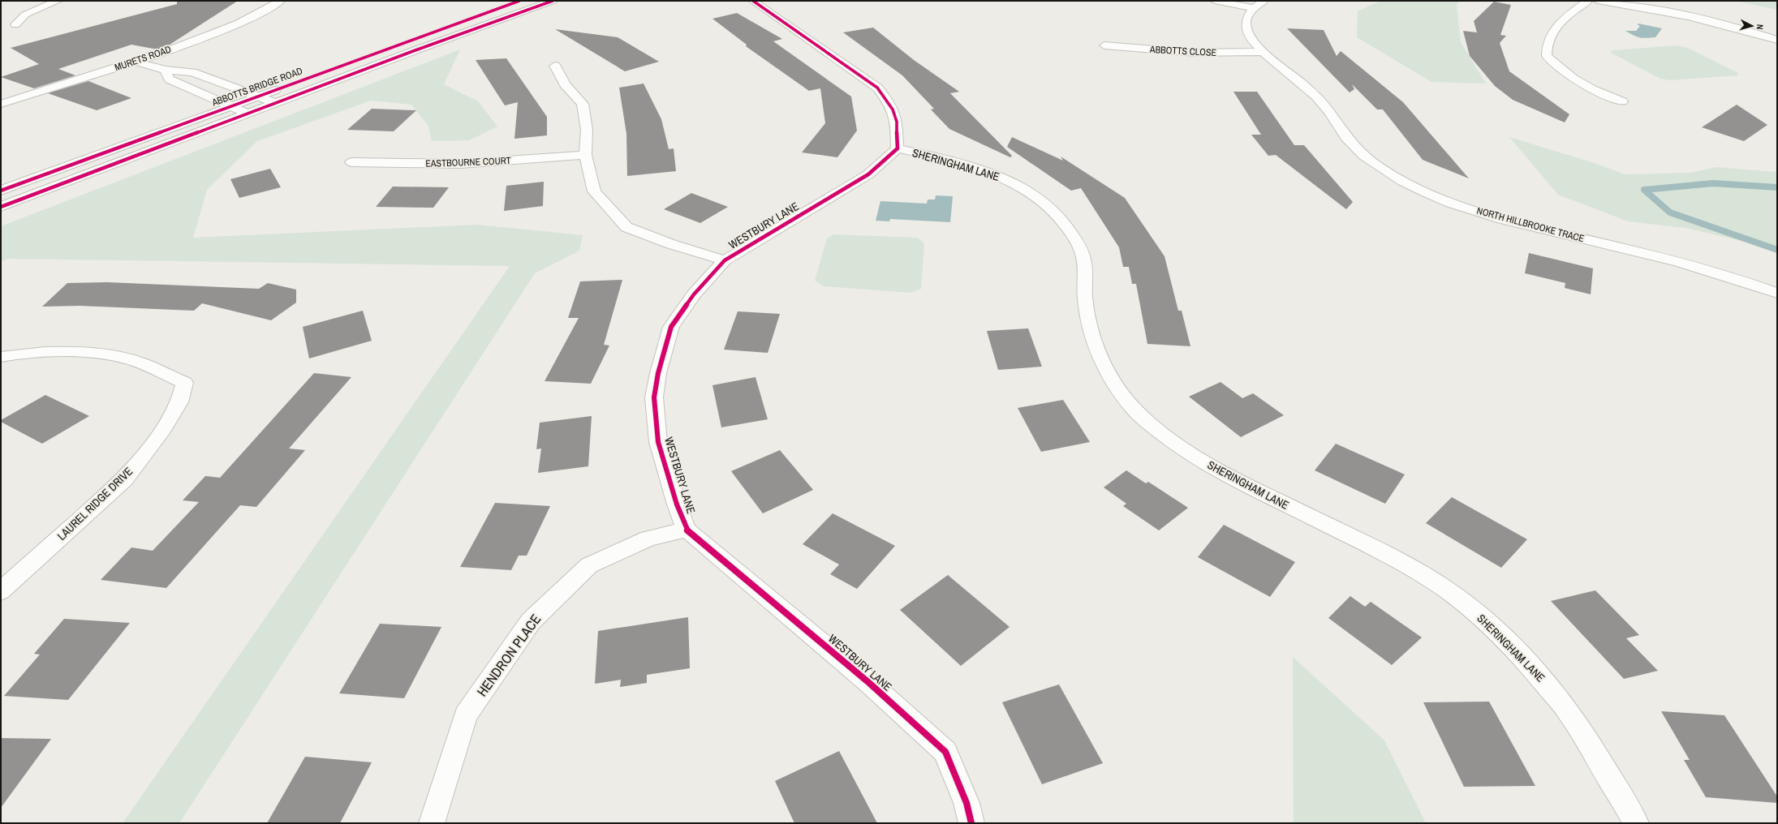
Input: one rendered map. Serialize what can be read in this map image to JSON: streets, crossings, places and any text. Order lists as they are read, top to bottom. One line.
{"streets":{"street":["ABBOTTS CLOSE","MURETS ROAD","ABBOTTS BRIDGE ROAD","EASTBOURNE COURT","SHERINGHAM LANE","NORTH HILLBROOKE TRACE","WESTBURY LANE","LAUREL RIDGE DRIVE","HENDRON PLACE"]},"crossings":[["ABBOTTS CLOSE","NORTH HILLBROOKE TRACE"],["SHERINGHAM LANE","WESTBURY LANE"],["WESTBURY LANE","HENDRON PLACE"]],"north":"right"}
